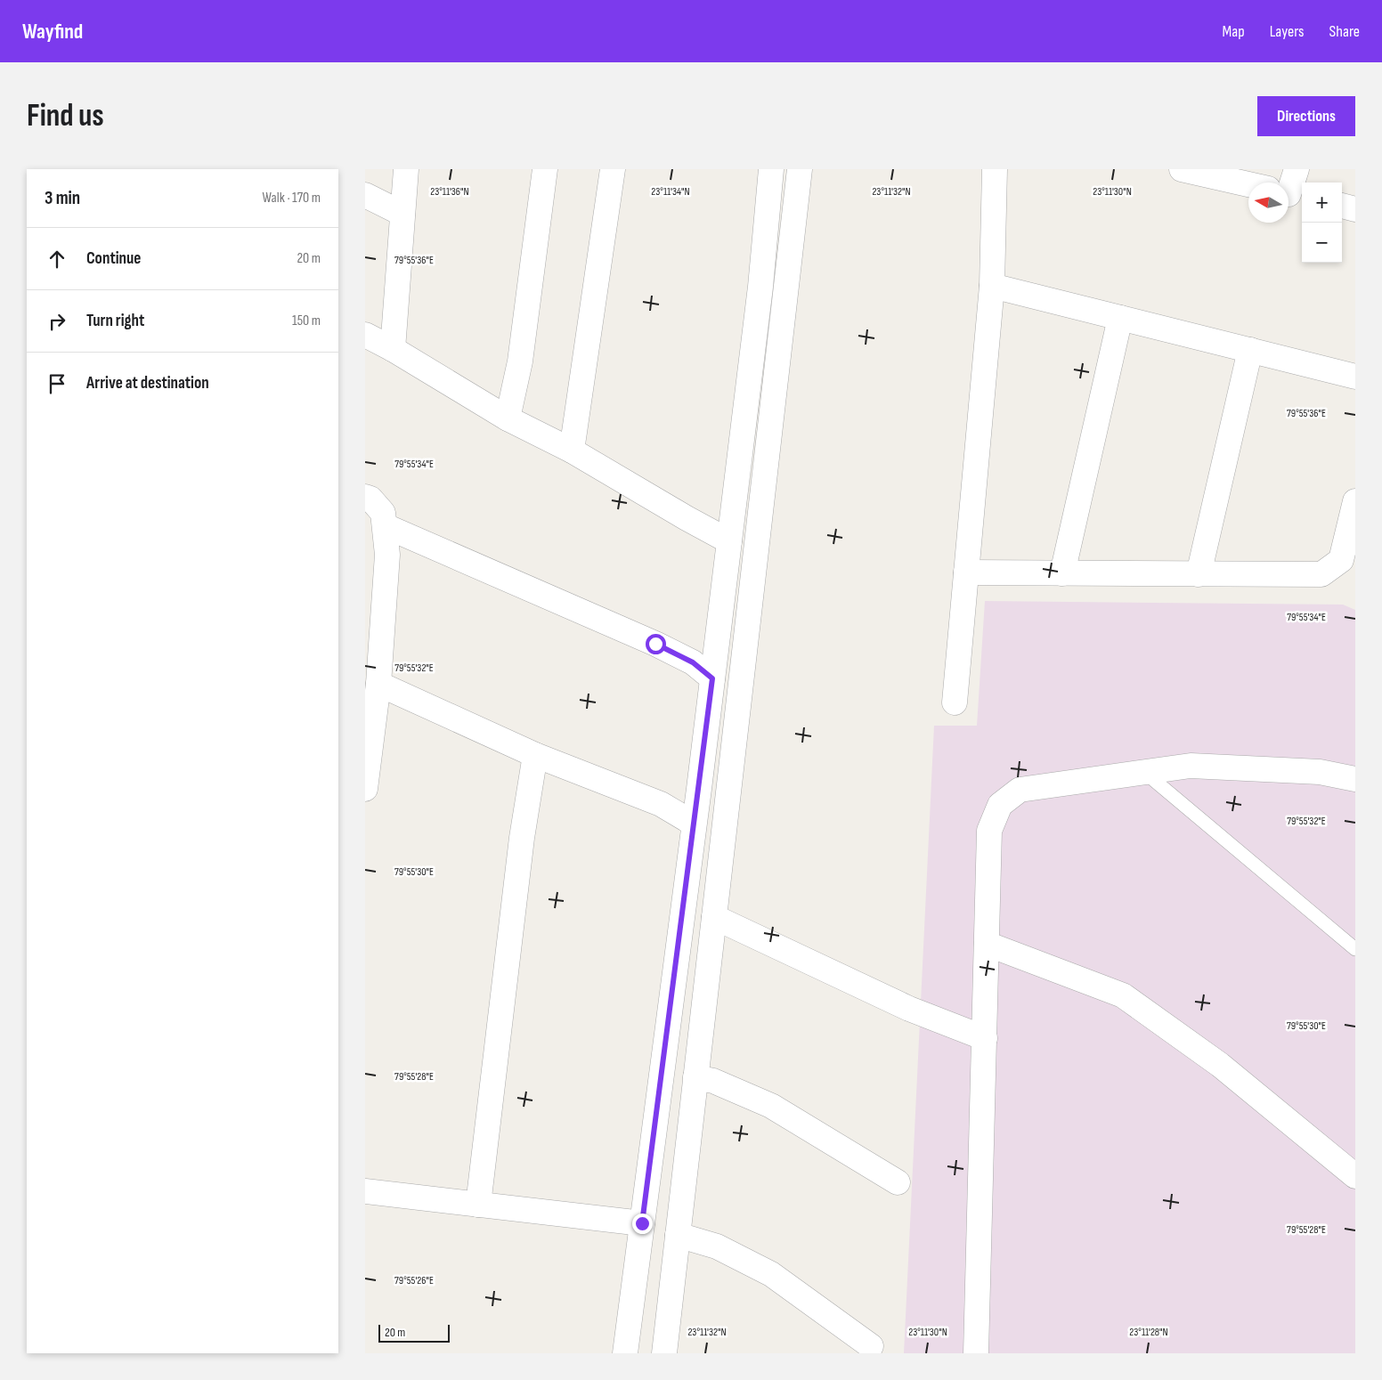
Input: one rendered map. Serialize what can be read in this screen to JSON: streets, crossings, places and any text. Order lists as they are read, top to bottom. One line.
{"scale_bar":"20 m","north":"left","page":{"header":"Wayfind","nav":["Map","Layers","Share"],"buttons":"Directions","title":"Find us","heading":["3 min","Walk · 170 m"],"map_buttons":["+","−"],"list":[["Continue","20 m"],["Turn right","150 m"],"Arrive at destination"],"scale":"20 m"},"coordinates":["23°11'36\"N","23°11'34\"N","23°11'32\"N","23°11'30\"N","79°55'36\"E","79°55'34\"E","79°55'32\"E","79°55'30\"E","79°55'28\"E","79°55'26\"E","23°11'28\"N"]}
